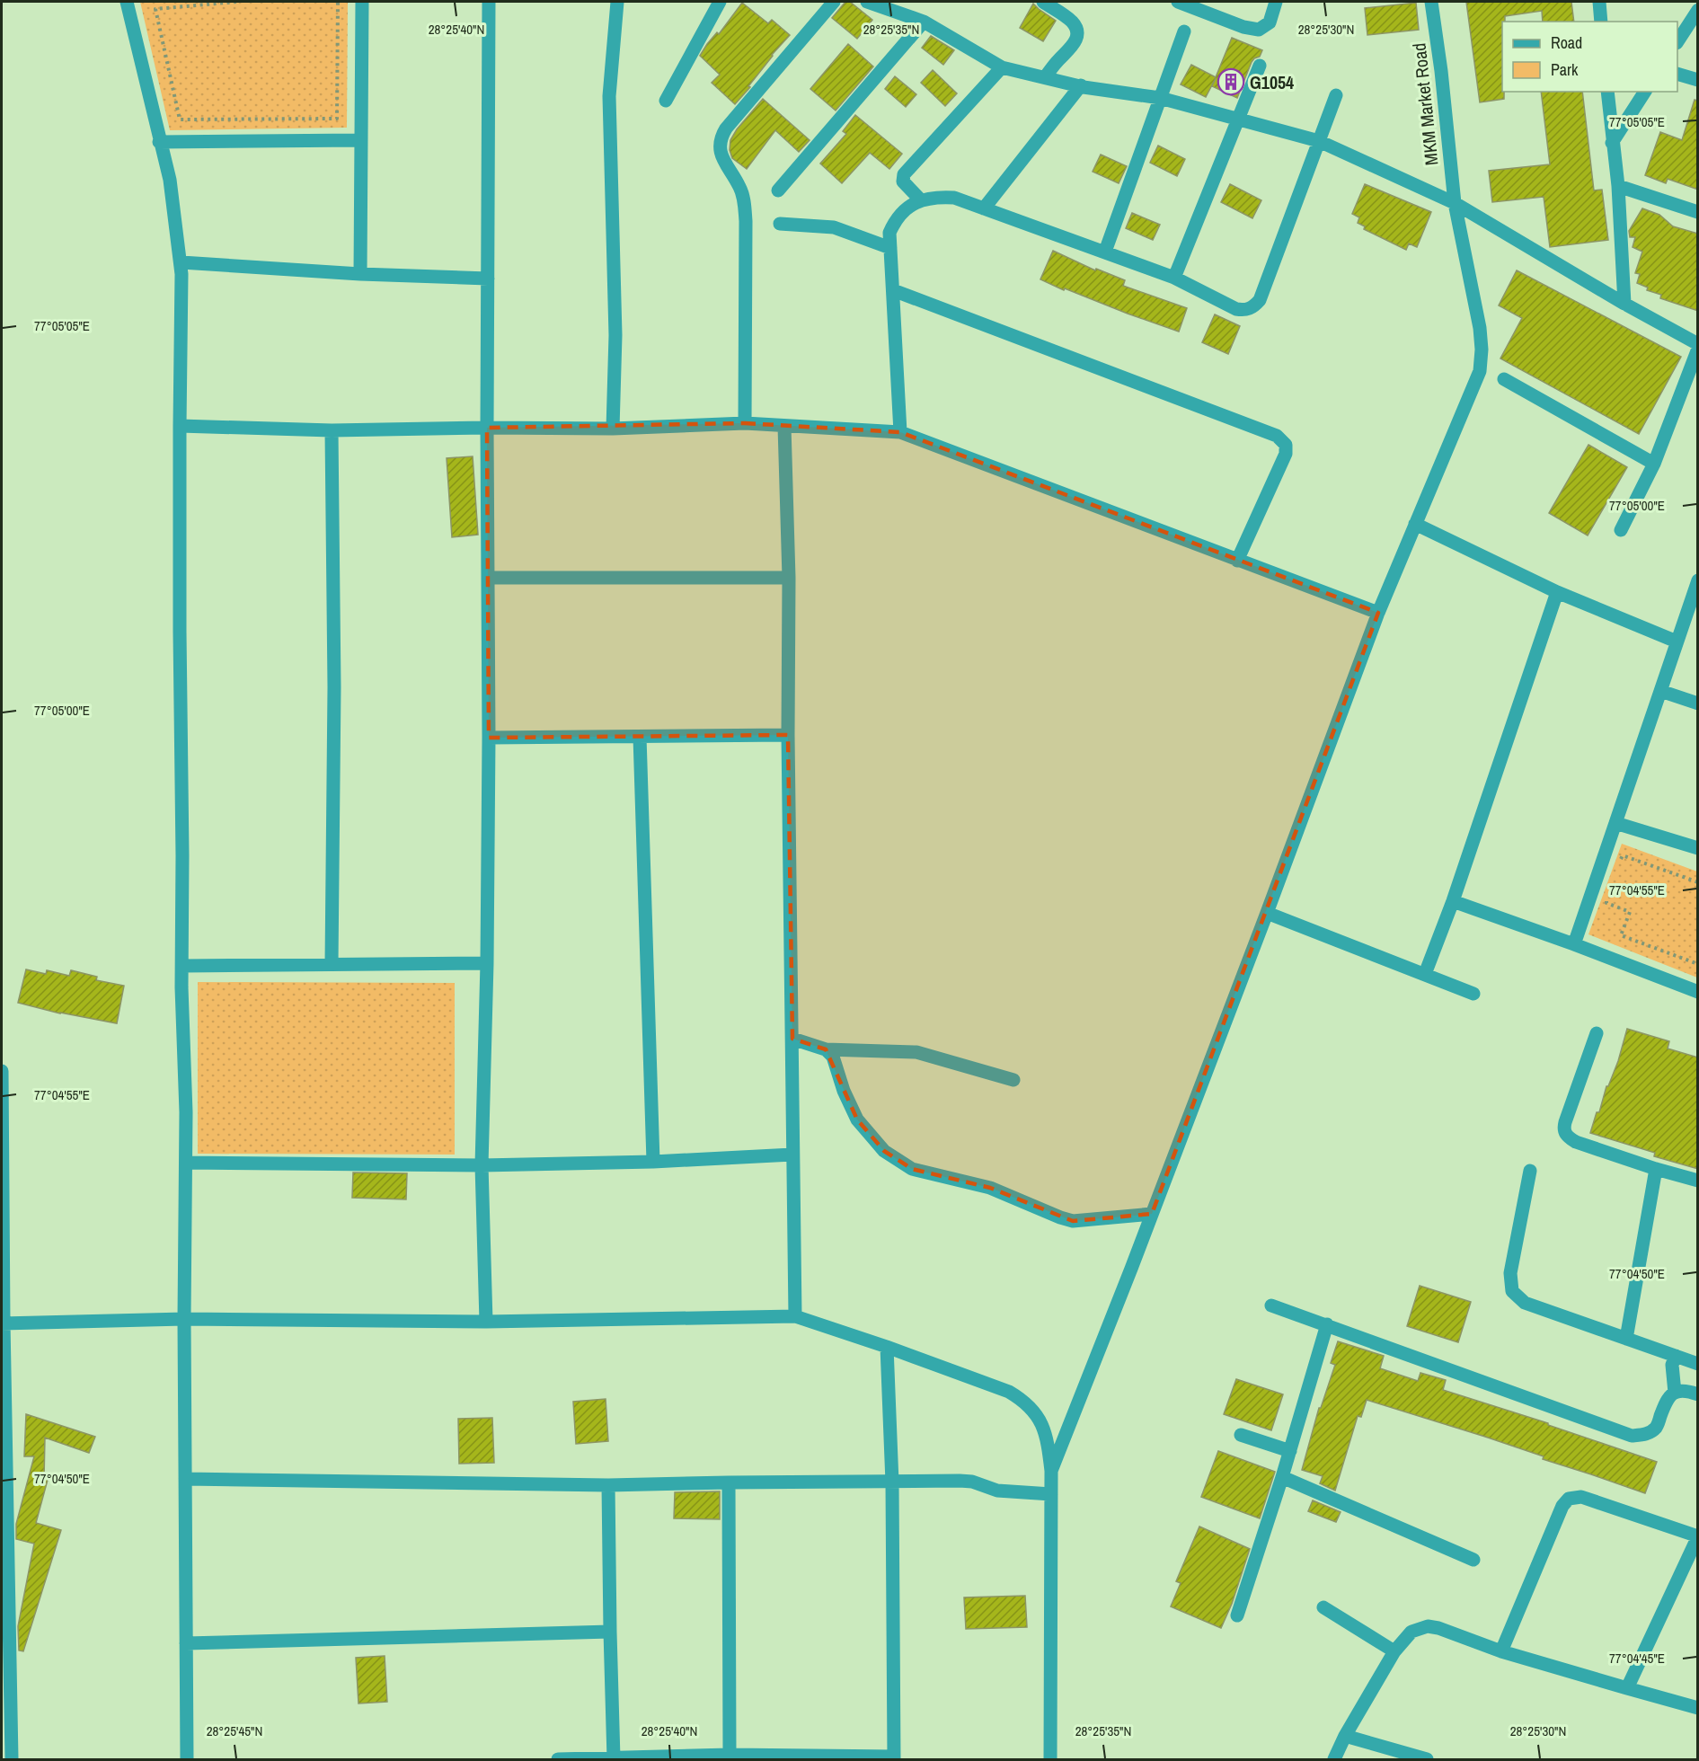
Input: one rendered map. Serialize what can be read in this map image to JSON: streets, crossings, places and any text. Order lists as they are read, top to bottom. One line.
{"streets":{"street":["MKM Market Road"]},"places":{"building":["G1054"]},"legend":["Road","Park"],"coordinates":["28°25'40\"N","28°25'35\"N","28°25'30\"N","77°05'05\"E","77°05'00\"E","77°04'55\"E","77°04'50\"E","77°04'45\"E","28°25'45\"N"]}
